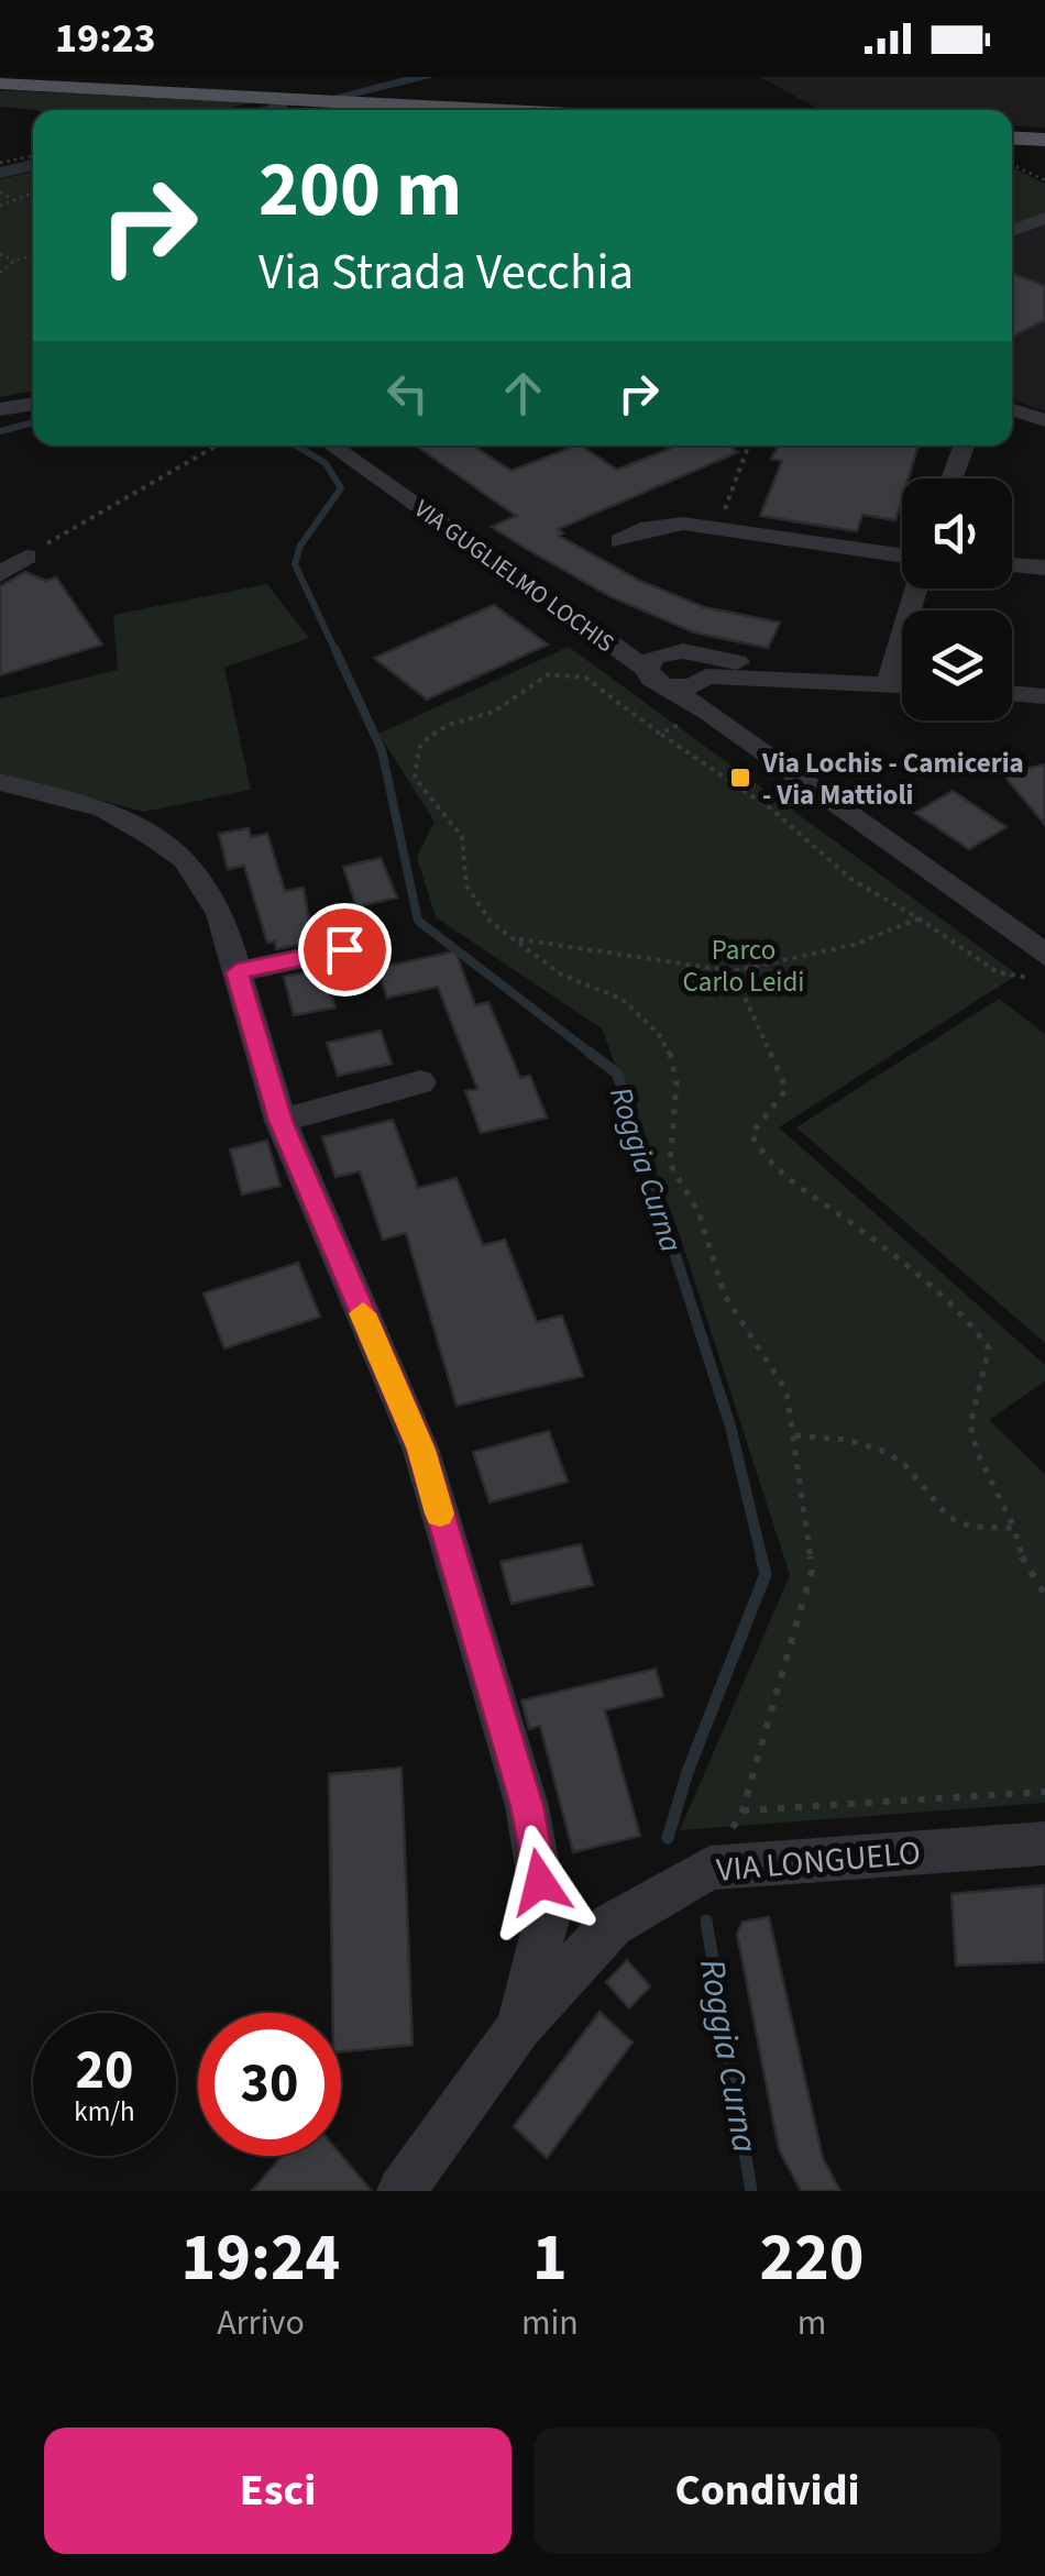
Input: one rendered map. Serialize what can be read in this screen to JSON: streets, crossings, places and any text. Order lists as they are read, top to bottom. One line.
{"streets":{"street":["VIA GUGLIELMO LOCHIS","VIA LONGUELO"]},"water":["Roggia Curna"],"parks":["Parco Carlo Leidi"],"places":{"transit":["Via Lochis - Camiceria - Via Mattioli"]},"page":{"status":"19:23","turn":["200 m","Via Strada Vecchia"],"speed":"20 km/h","limit":"30","eta":["19:24","Arrivo","1","min","220","m"],"buttons":["Esci","Condividi"]}}
